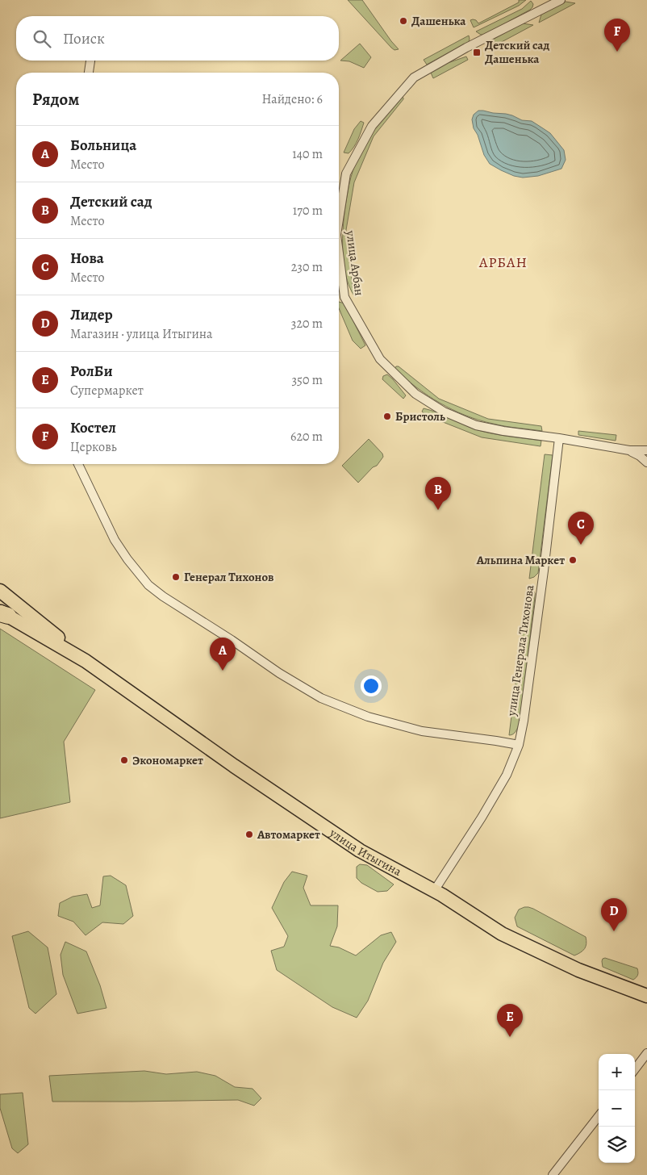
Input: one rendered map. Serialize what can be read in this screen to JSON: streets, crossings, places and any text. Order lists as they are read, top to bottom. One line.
{"streets":{"main road":["улица Итыгина"],"street":["улица Арбан","улица Генерала Тихонова"]},"crossings":[["улица Арбан","улица Генерала Тихонова"],["улица Генерала Тихонова","улица Итыгина"]],"districts":["АРБАН"],"places":{"other":["Дашенька","Бристоль","Альпина Маркет","Генерал Тихонов","Экономаркет","Автомаркет"],"transit":["Детский сад Дашенька"]},"page":{"search":"Поиск","pins":["F","B","C","A","D","E"],"heading":["Рядом","Найдено: 6"],"list":[{"mark":"A","name":"Больница","note":"Место","value":"140 m"},{"mark":"B","name":"Детский сад","note":"Место","value":"170 m"},{"mark":"C","name":"Нова","note":"Место","value":"230 m"},{"mark":"D","name":"Лидер","note":"Магазин · улица Итыгина","value":"320 m"},{"mark":"E","name":"РолБи","note":"Супермаркет","value":"350 m"},{"mark":"F","name":"Костел","note":"Церковь","value":"620 m"}],"map_buttons":["+","−"]}}
